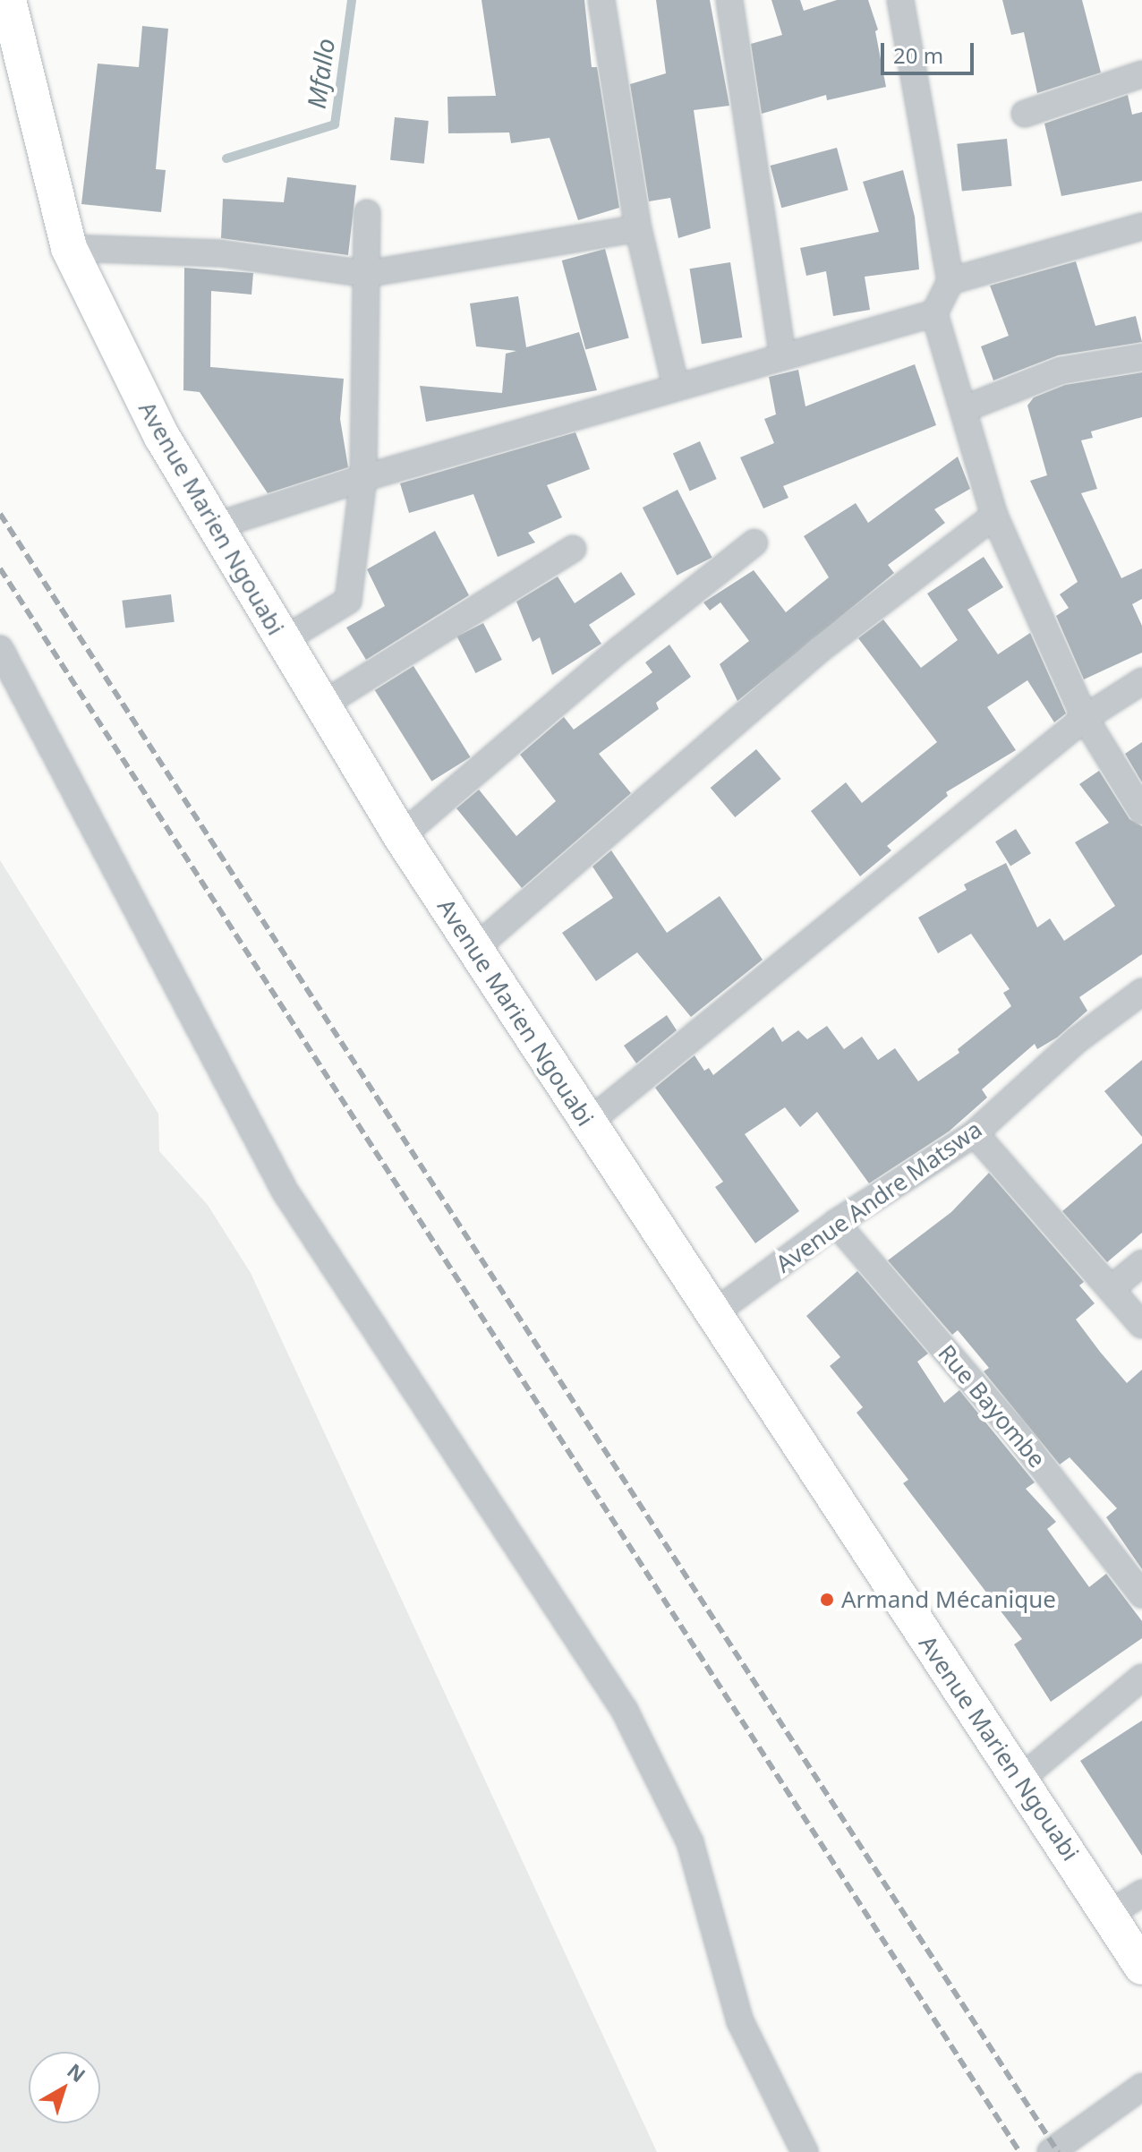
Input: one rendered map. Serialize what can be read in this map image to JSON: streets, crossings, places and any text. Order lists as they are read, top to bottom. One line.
{"streets":{"street":["Avenue Marien Ngouabi","Avenue Andre Matswa","Rue Bayombe"]},"crossings":[["Avenue Marien Ngouabi","Avenue Andre Matswa"],["Avenue Andre Matswa","Rue Bayombe"]],"water":["Mfallo"],"places":["Armand Mécanique"],"scale_bar":"20 m","north":"top right"}
